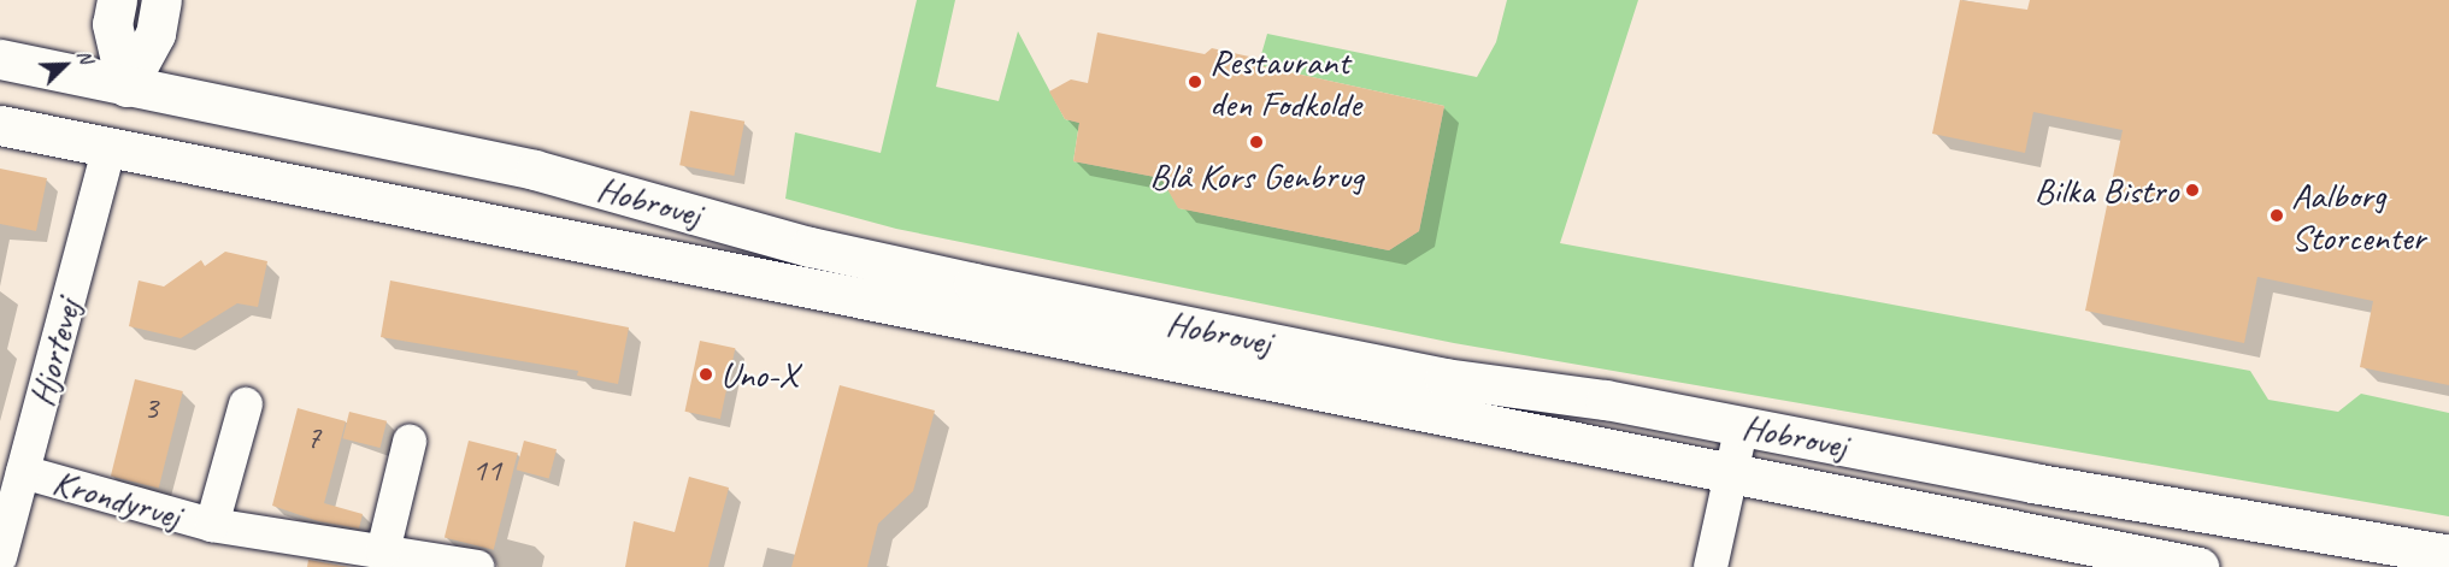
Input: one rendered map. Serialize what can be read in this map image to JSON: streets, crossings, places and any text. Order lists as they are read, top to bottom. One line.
{"streets":{"main road":["Hobrovej"],"street":["Hjortevej","Krondyrvej"]},"crossings":[["Hobrovej","Hjortevej"],["Hjortevej","Krondyrvej"]],"places":["Restaurant den Fodkolde","Blå Kors Genbrug","Bilka Bistro","Aalborg Storcenter","Uno-X"],"house_numbers":["3","7","11"],"north":"top right"}
